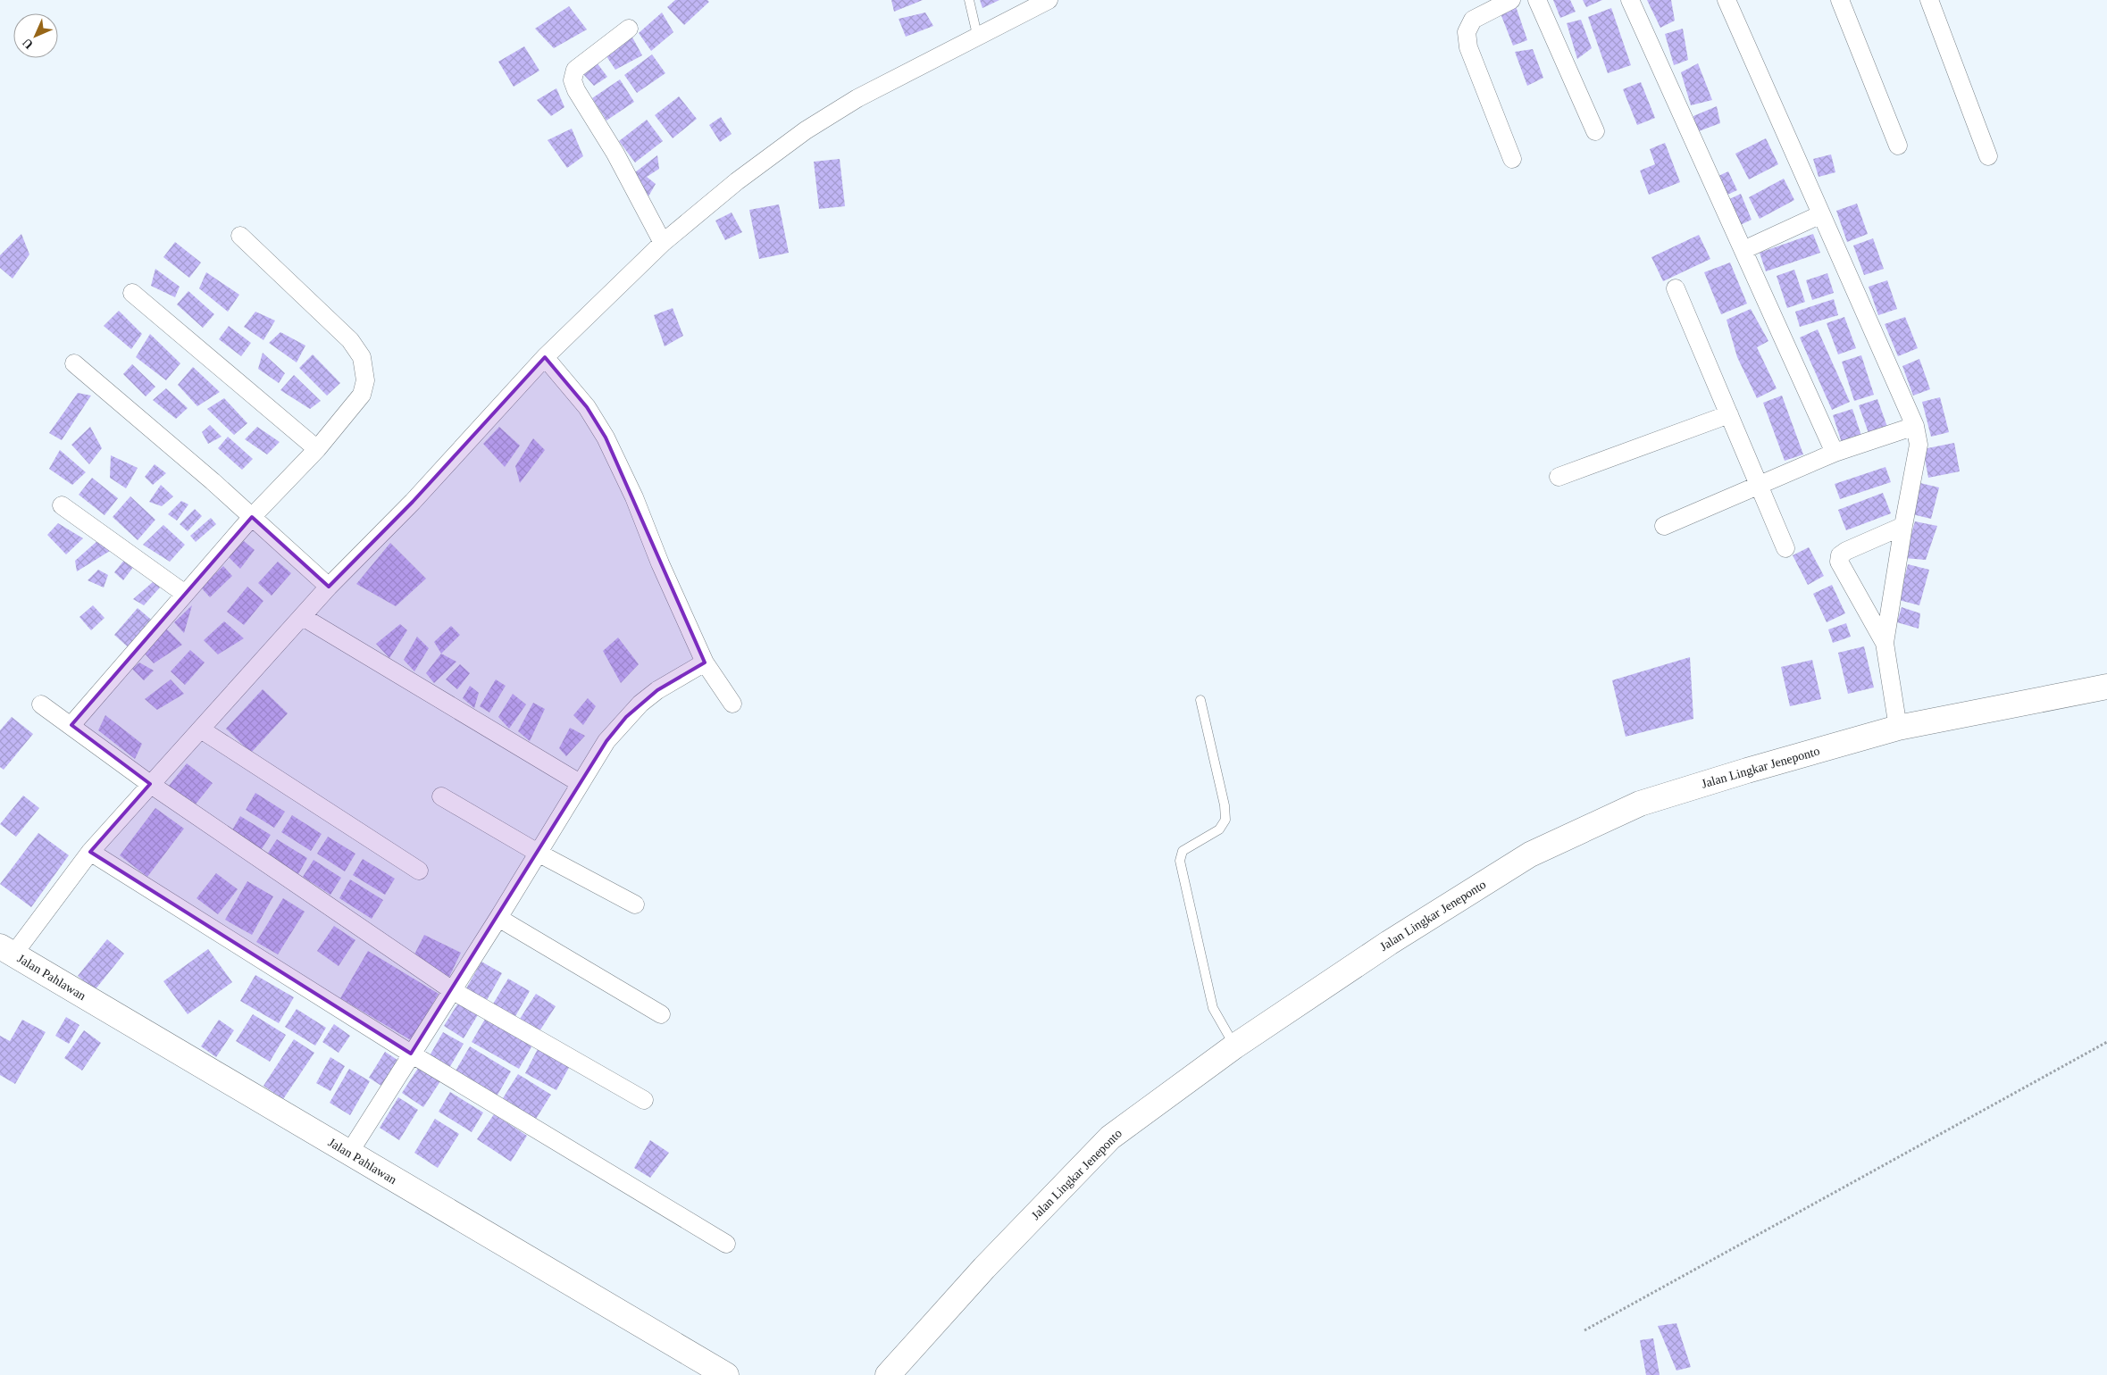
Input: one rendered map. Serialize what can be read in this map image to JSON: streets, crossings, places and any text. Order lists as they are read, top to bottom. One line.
{"streets":{"main road":["Jalan Lingkar Jeneponto","Jalan Pahlawan"]},"north":"bottom left"}
